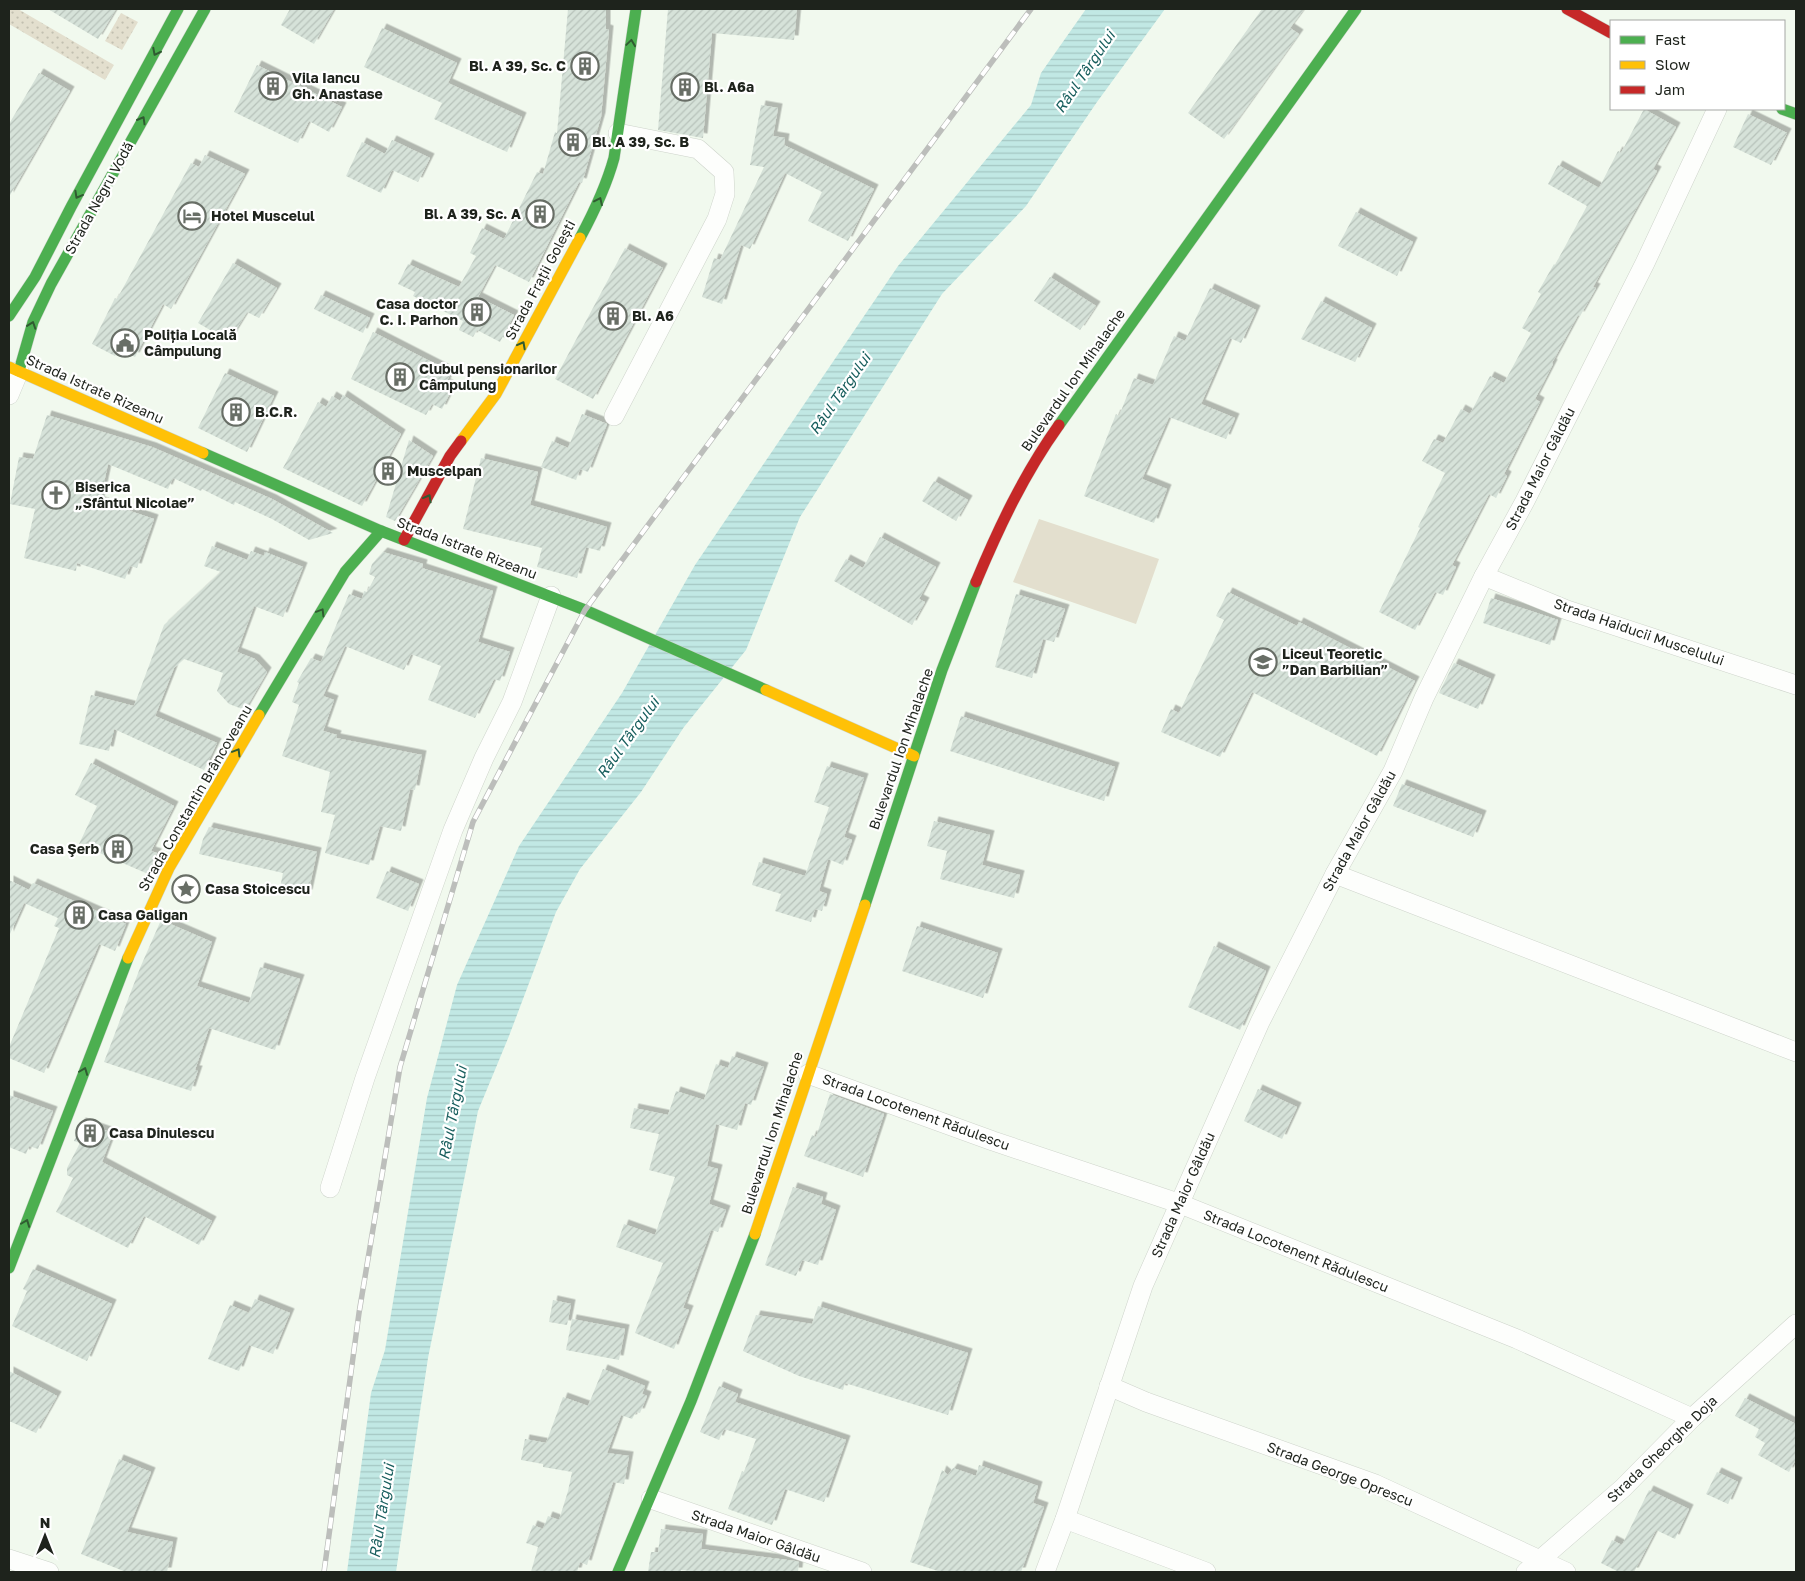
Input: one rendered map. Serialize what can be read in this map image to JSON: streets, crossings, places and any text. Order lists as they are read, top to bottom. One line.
{"streets":{"main road":["Strada Negru Vodă","Strada Frații Golești","Bulevardul Ion Mihalache","Strada Istrate Rizeanu","Strada Constantin Brâncoveanu"],"street":["Strada Maior Gâldău","Strada Haiducii Muscelului","Strada Locotenent Rădulescu","Strada Gheorghe Doja","Strada George Oprescu"]},"crossings":[["Strada Negru Vodă","Strada Istrate Rizeanu"],["Strada Frații Golești","Strada Istrate Rizeanu"],["Bulevardul Ion Mihalache","Strada Istrate Rizeanu"],["Bulevardul Ion Mihalache","Strada Maior Gâldău"],["Bulevardul Ion Mihalache","Strada Locotenent Rădulescu"],["Strada Istrate Rizeanu","Strada Constantin Brâncoveanu"],["Strada Maior Gâldău","Strada Haiducii Muscelului"],["Strada Maior Gâldău","Strada Locotenent Rădulescu"],["Strada Maior Gâldău","Strada George Oprescu"],["Strada Locotenent Rădulescu","Strada Gheorghe Doja"],["Strada Gheorghe Doja","Strada George Oprescu"]],"one_way":["Strada Frații Golești","Strada Constantin Brâncoveanu"],"water":["Râul Târgului"],"places":{"building":["Bl. A 39, Sc. C","Vila Iancu Gh. Anastase","Bl. A6a","Bl. A 39, Sc. B","Bl. A 39, Sc. A","Casa doctor C. I. Parhon","Bl. A6","Clubul pensionarilor Câmpulung","B.C.R.","Muscelpan","Casa Şerb","Casa Galigan","Casa Dinulescu"],"hotel":["Hotel Muscelul"],"public building":["Poliția Locală Câmpulung"],"church":["Biserica „Sfântul Nicolae”"],"school or university":["Liceul Teoretic ”Dan Barbilian”"],"place":["Casa Stoicescu"]},"legend":["Fast","Slow","Jam"],"north":"top"}
